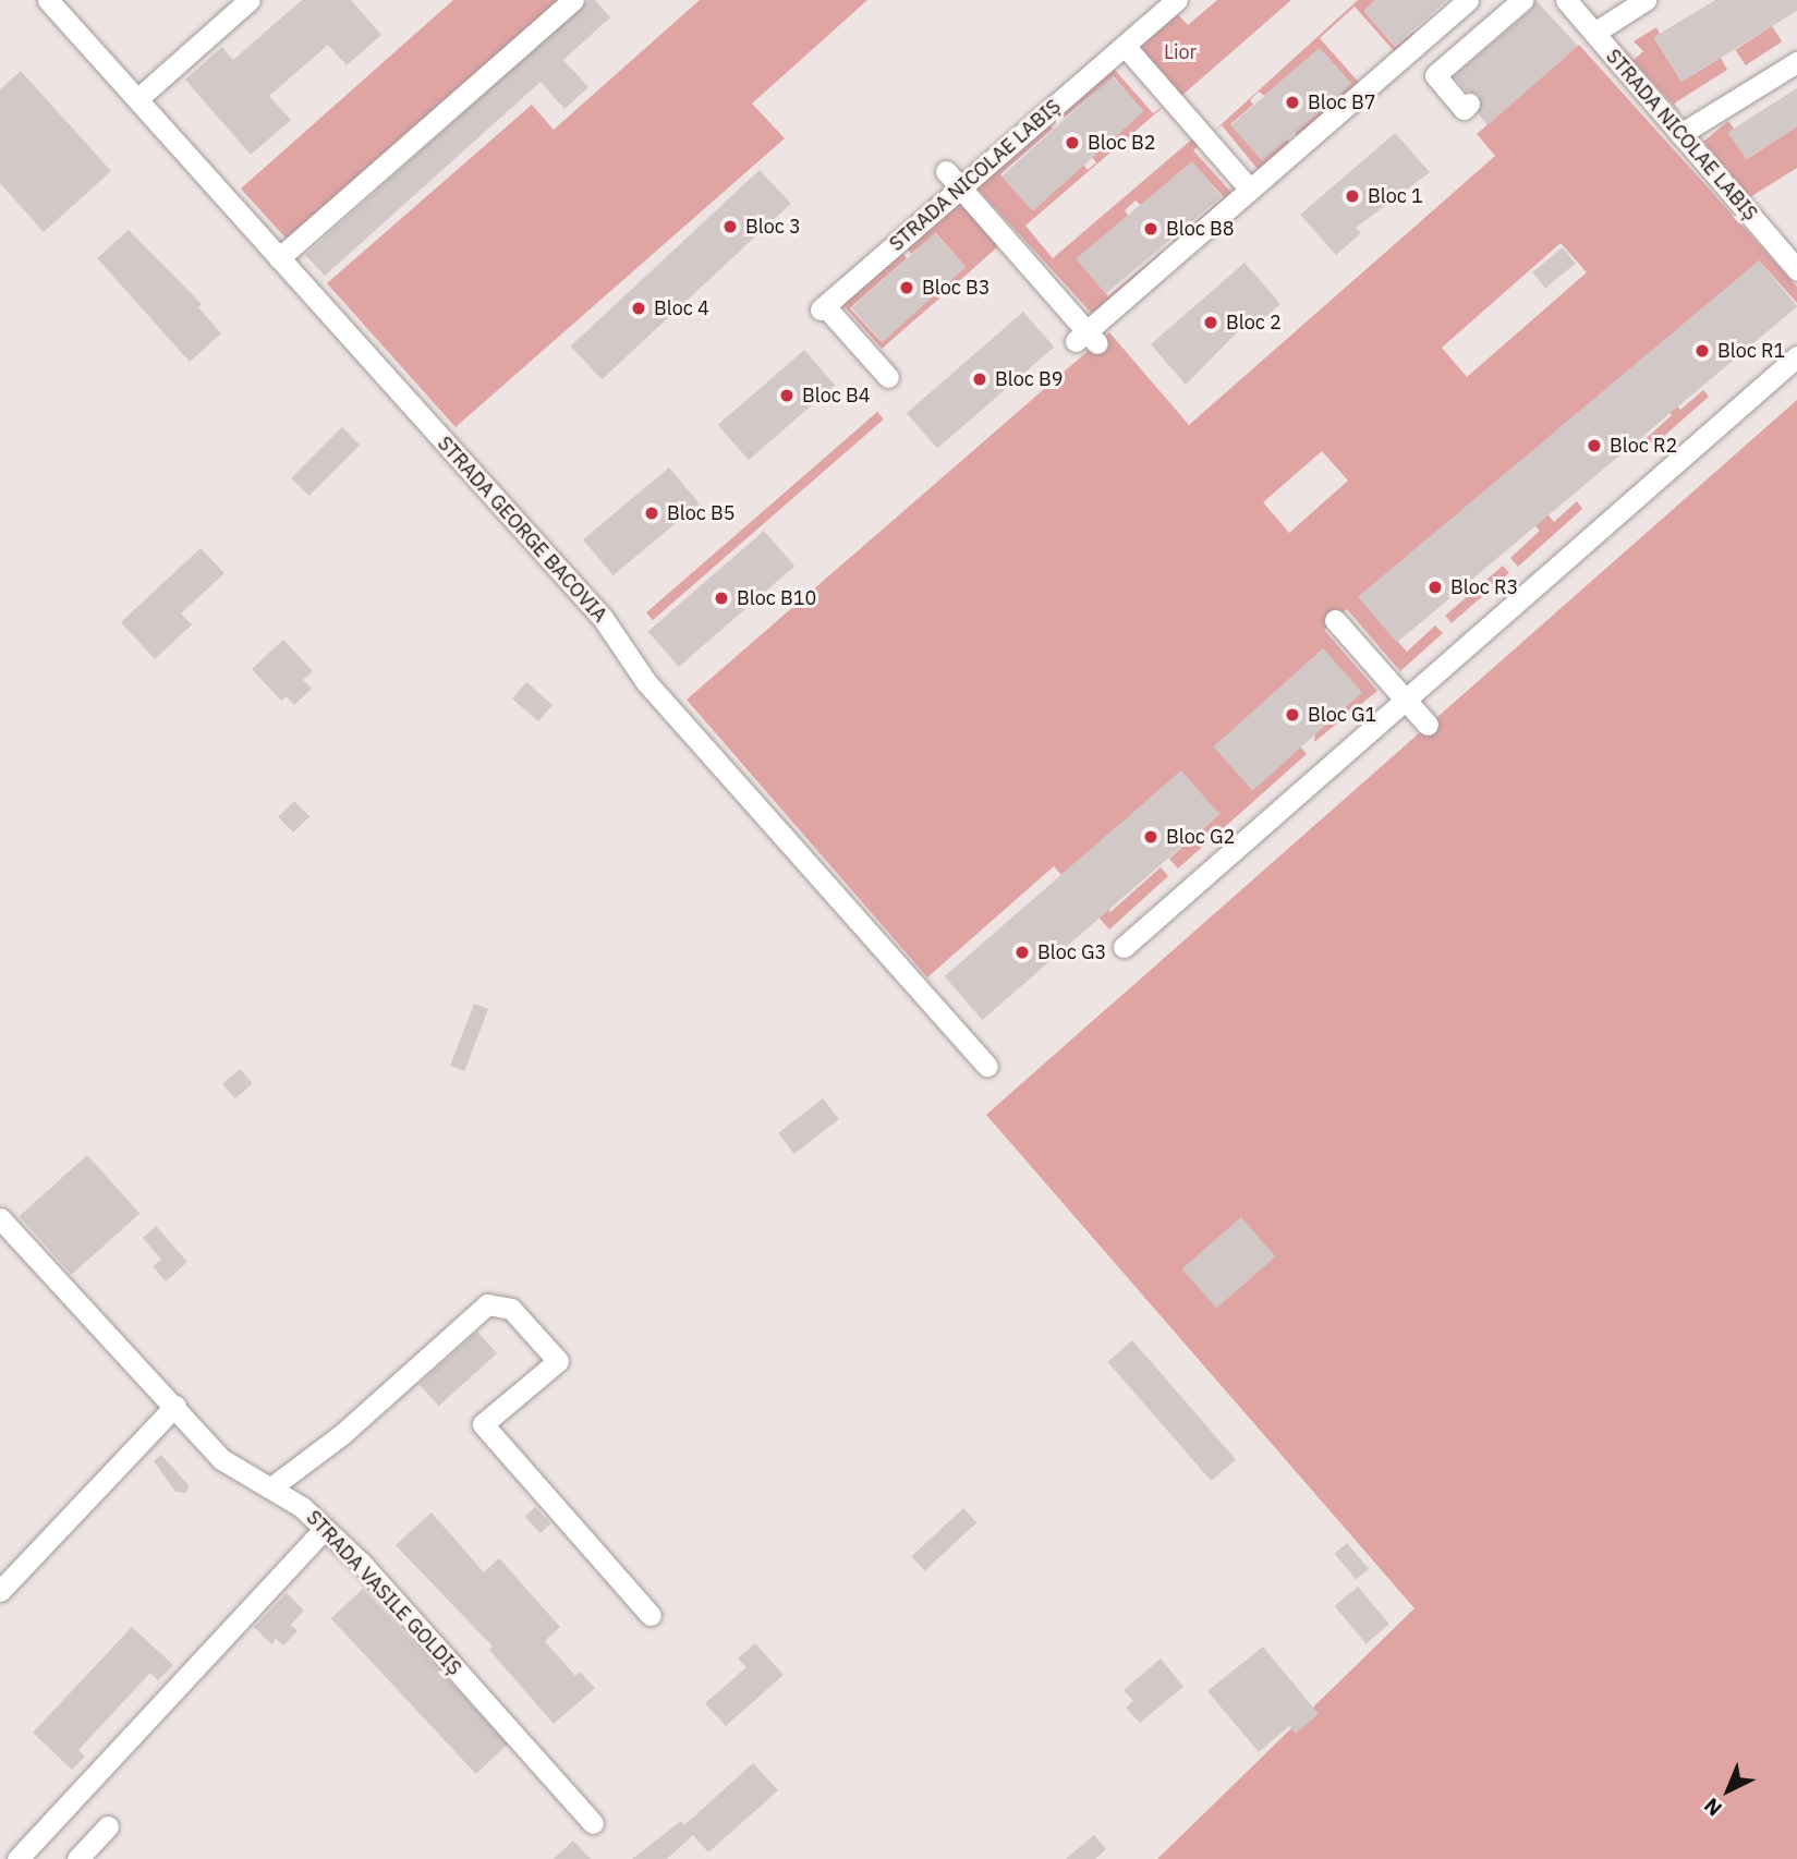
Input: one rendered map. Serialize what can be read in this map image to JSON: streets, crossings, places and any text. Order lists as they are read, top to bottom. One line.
{"streets":{"street":["STRADA NICOLAE LABIȘ","STRADA GEORGE BACOVIA","STRADA VASILE GOLDIȘ"]},"parks":["Lior"],"places":["Bloc B7","Bloc B2","Bloc 1","Bloc 3","Bloc B8","Bloc B3","Bloc 4","Bloc 2","Bloc R1","Bloc B9","Bloc B4","Bloc R2","Bloc B5","Bloc R3","Bloc B10","Bloc G1","Bloc G2","Bloc G3"],"north":"bottom left"}
